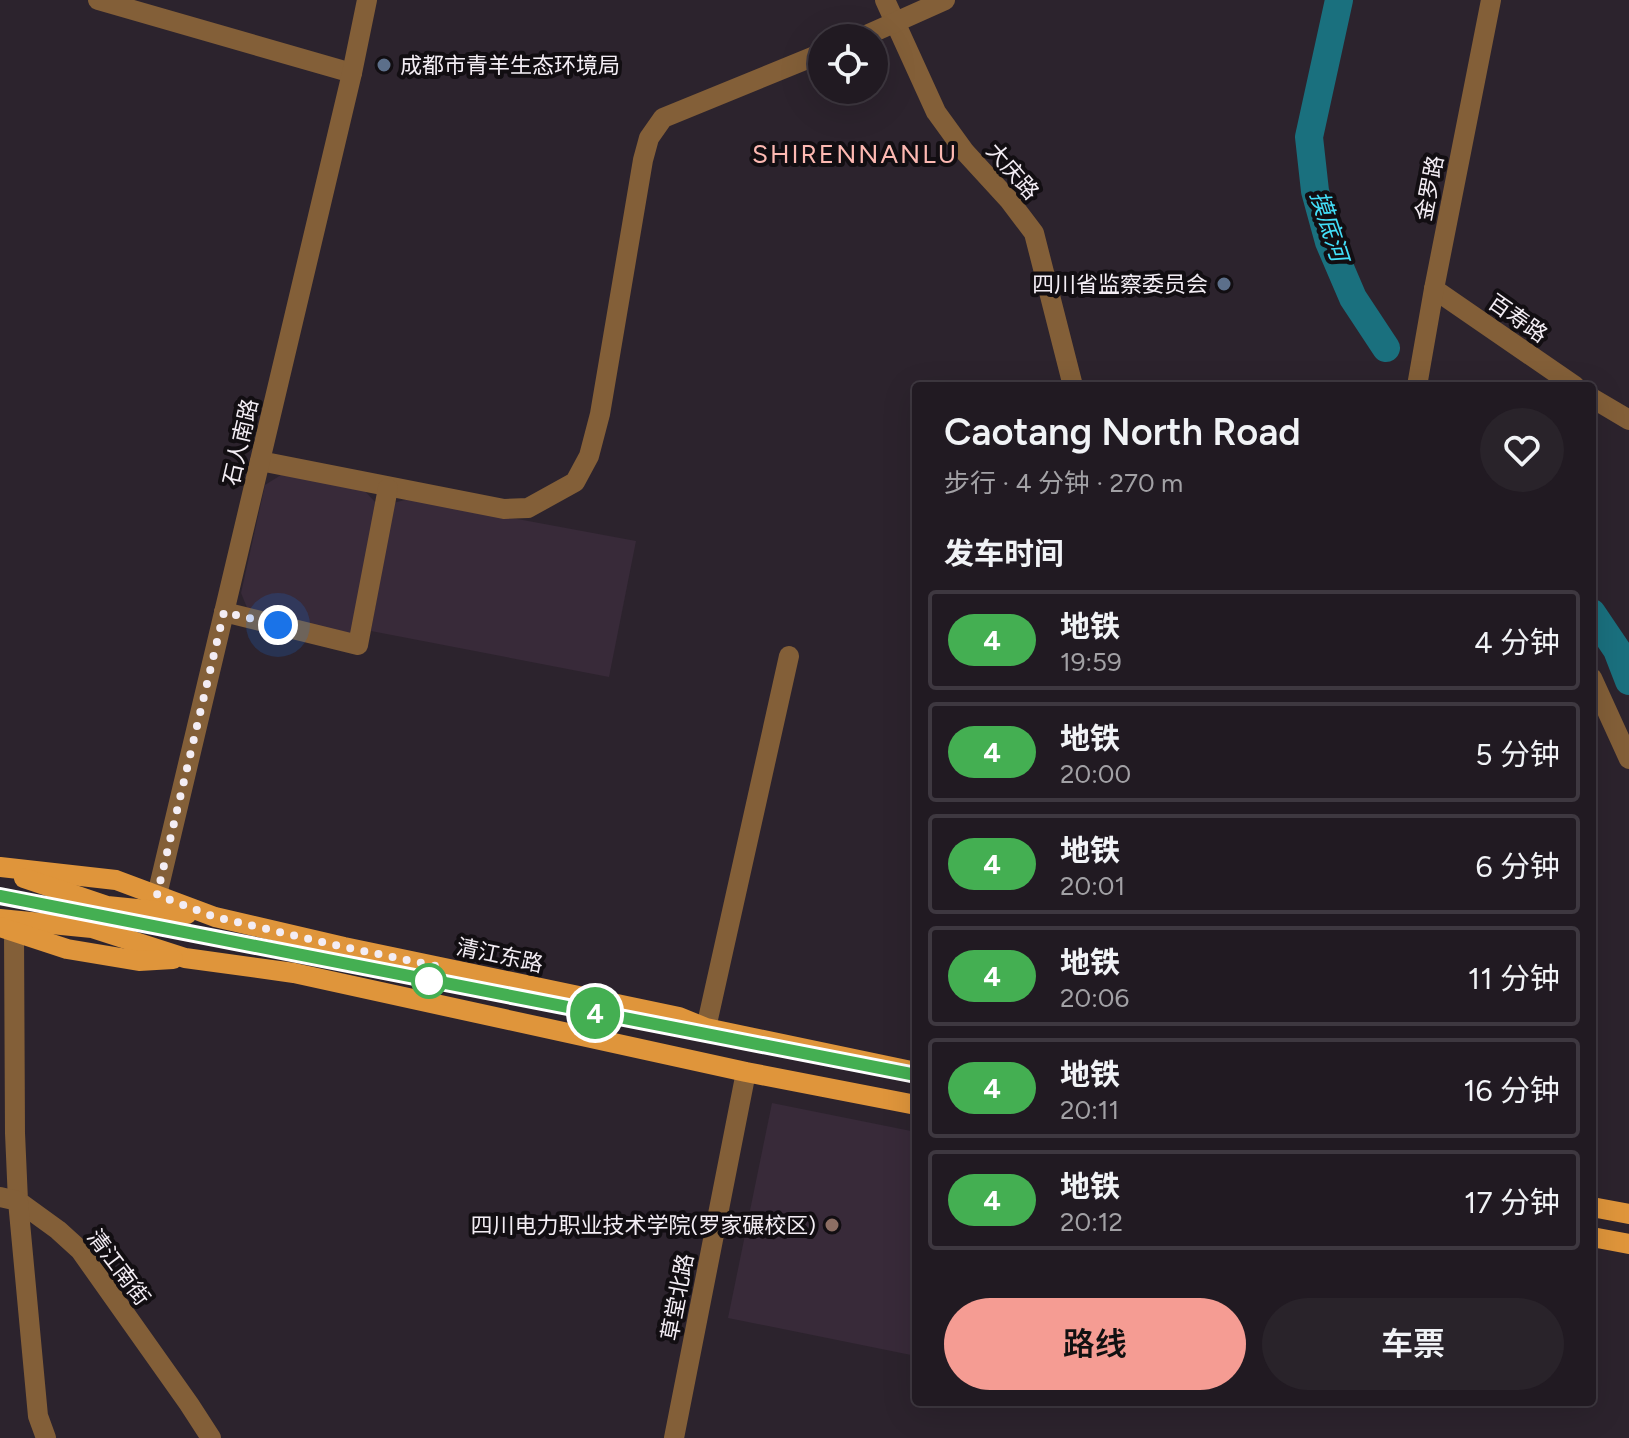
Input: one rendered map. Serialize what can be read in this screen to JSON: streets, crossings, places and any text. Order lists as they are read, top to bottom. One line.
{"streets":{"main road":["清江东路"],"street":["大庆路","金罗路","百寿路","石人南路","清江南街","草堂北路"]},"crossings":[["金罗路","百寿路"],["石人南路","清江东路"]],"districts":["SHIRENNANLU"],"water":["摸底河"],"places":["成都市青羊生态环境局","四川省监察委员会","四川电力职业技术学院(罗家碾校区)"],"lines":["metro line 4"],"page":{"on_map":"4","heading":[["Caotang North Road","步行 · 4 分钟 · 270 m"],"发车时间"],"list":[{"mark":"4","name":"地铁","note":"19:59","value":"4 分钟"},{"mark":"4","name":"地铁","note":"20:00","value":"5 分钟"},{"mark":"4","name":"地铁","note":"20:01","value":"6 分钟"},{"mark":"4","name":"地铁","note":"20:06","value":"11 分钟"},{"mark":"4","name":"地铁","note":"20:11","value":"16 分钟"},{"mark":"4","name":"地铁","note":"20:12","value":"17 分钟"}],"buttons":["路线","车票"]}}
